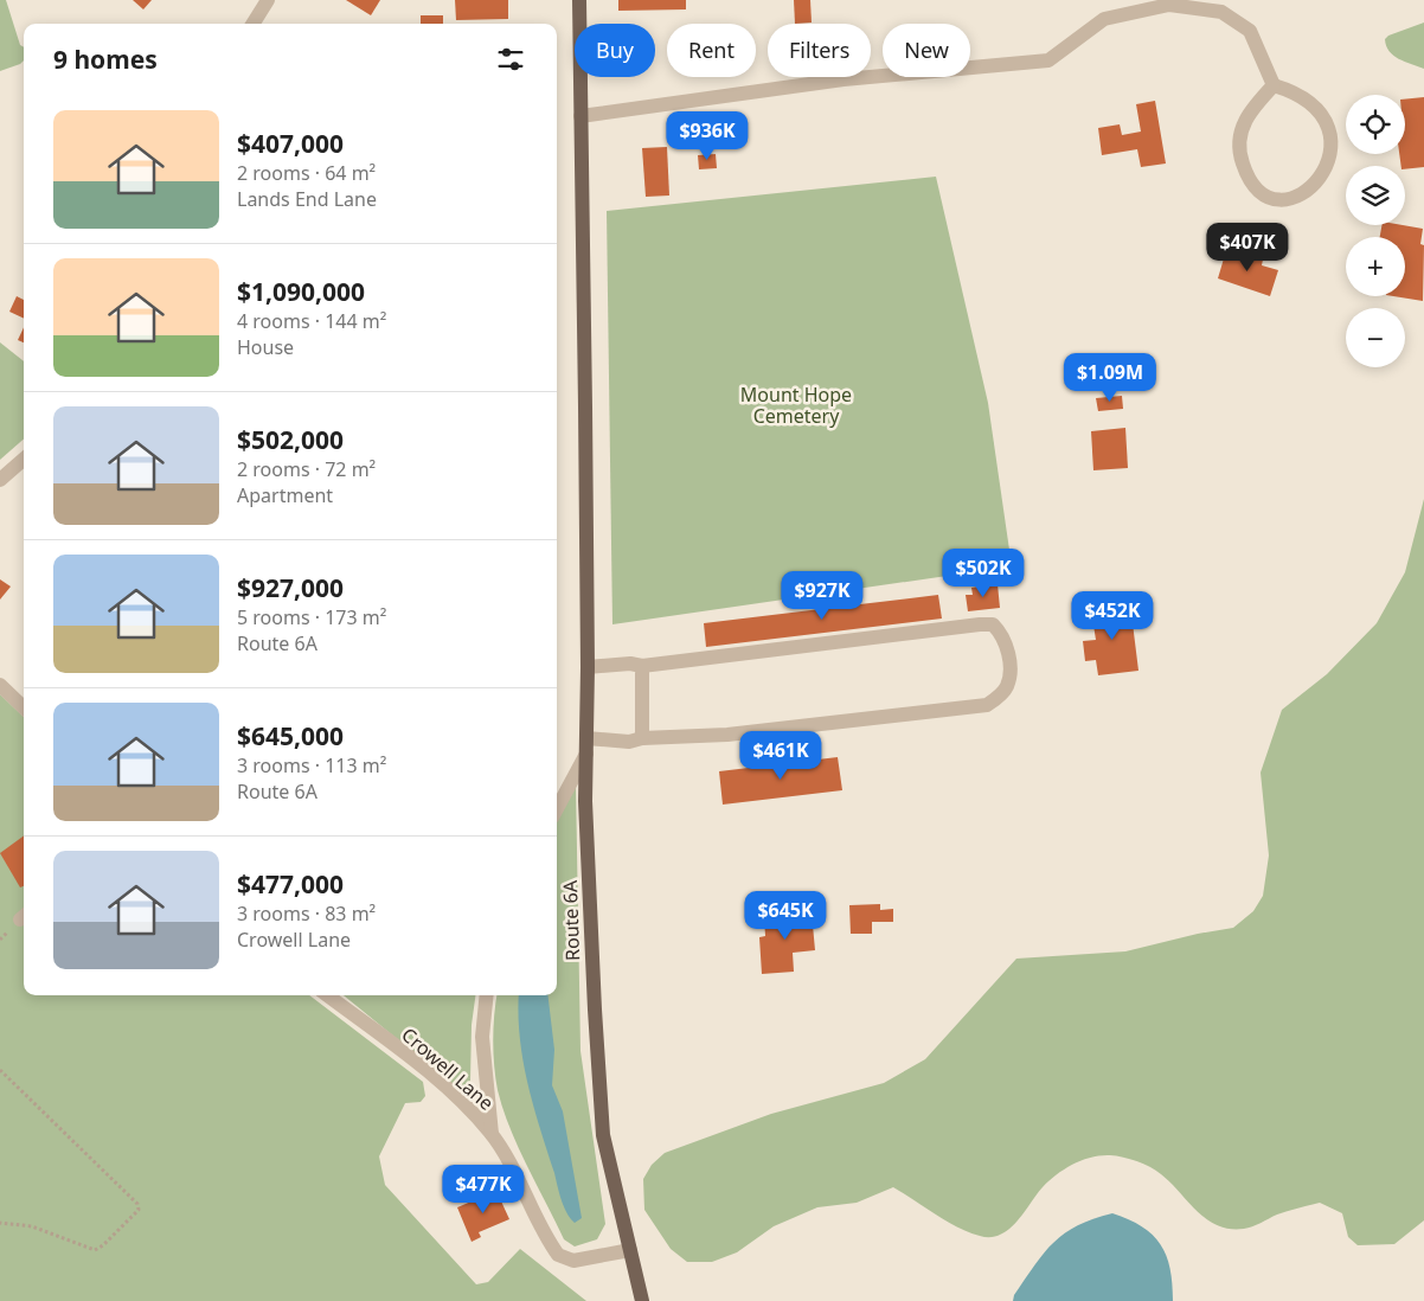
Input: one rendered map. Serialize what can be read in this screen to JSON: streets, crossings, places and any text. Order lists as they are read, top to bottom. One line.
{"streets":{"main road":["Route 6A"],"street":["Crowell Lane"]},"crossings":[["Route 6A","Crowell Lane"]],"parks":["Mount Hope Cemetery"],"page":{"chip":["Buy","Rent","Filters","New"],"heading":"9 homes","map_buttons":["+","−"],"list":[{"name":"$407,000","note":"2 rooms · 64 m² · Lands End Lane"},{"name":"$1,090,000","note":"4 rooms · 144 m² · House"},{"name":"$502,000","note":"2 rooms · 72 m² · Apartment"},{"name":"$927,000","note":"5 rooms · 173 m² · Route 6A"},{"name":"$645,000","note":"3 rooms · 113 m² · Route 6A"},{"name":"$477,000","note":"3 rooms · 83 m² · Crowell Lane"}],"price":["$936K","$407K","$1.09M","$502K","$927K","$452K","$461K","$645K","$477K"]}}
